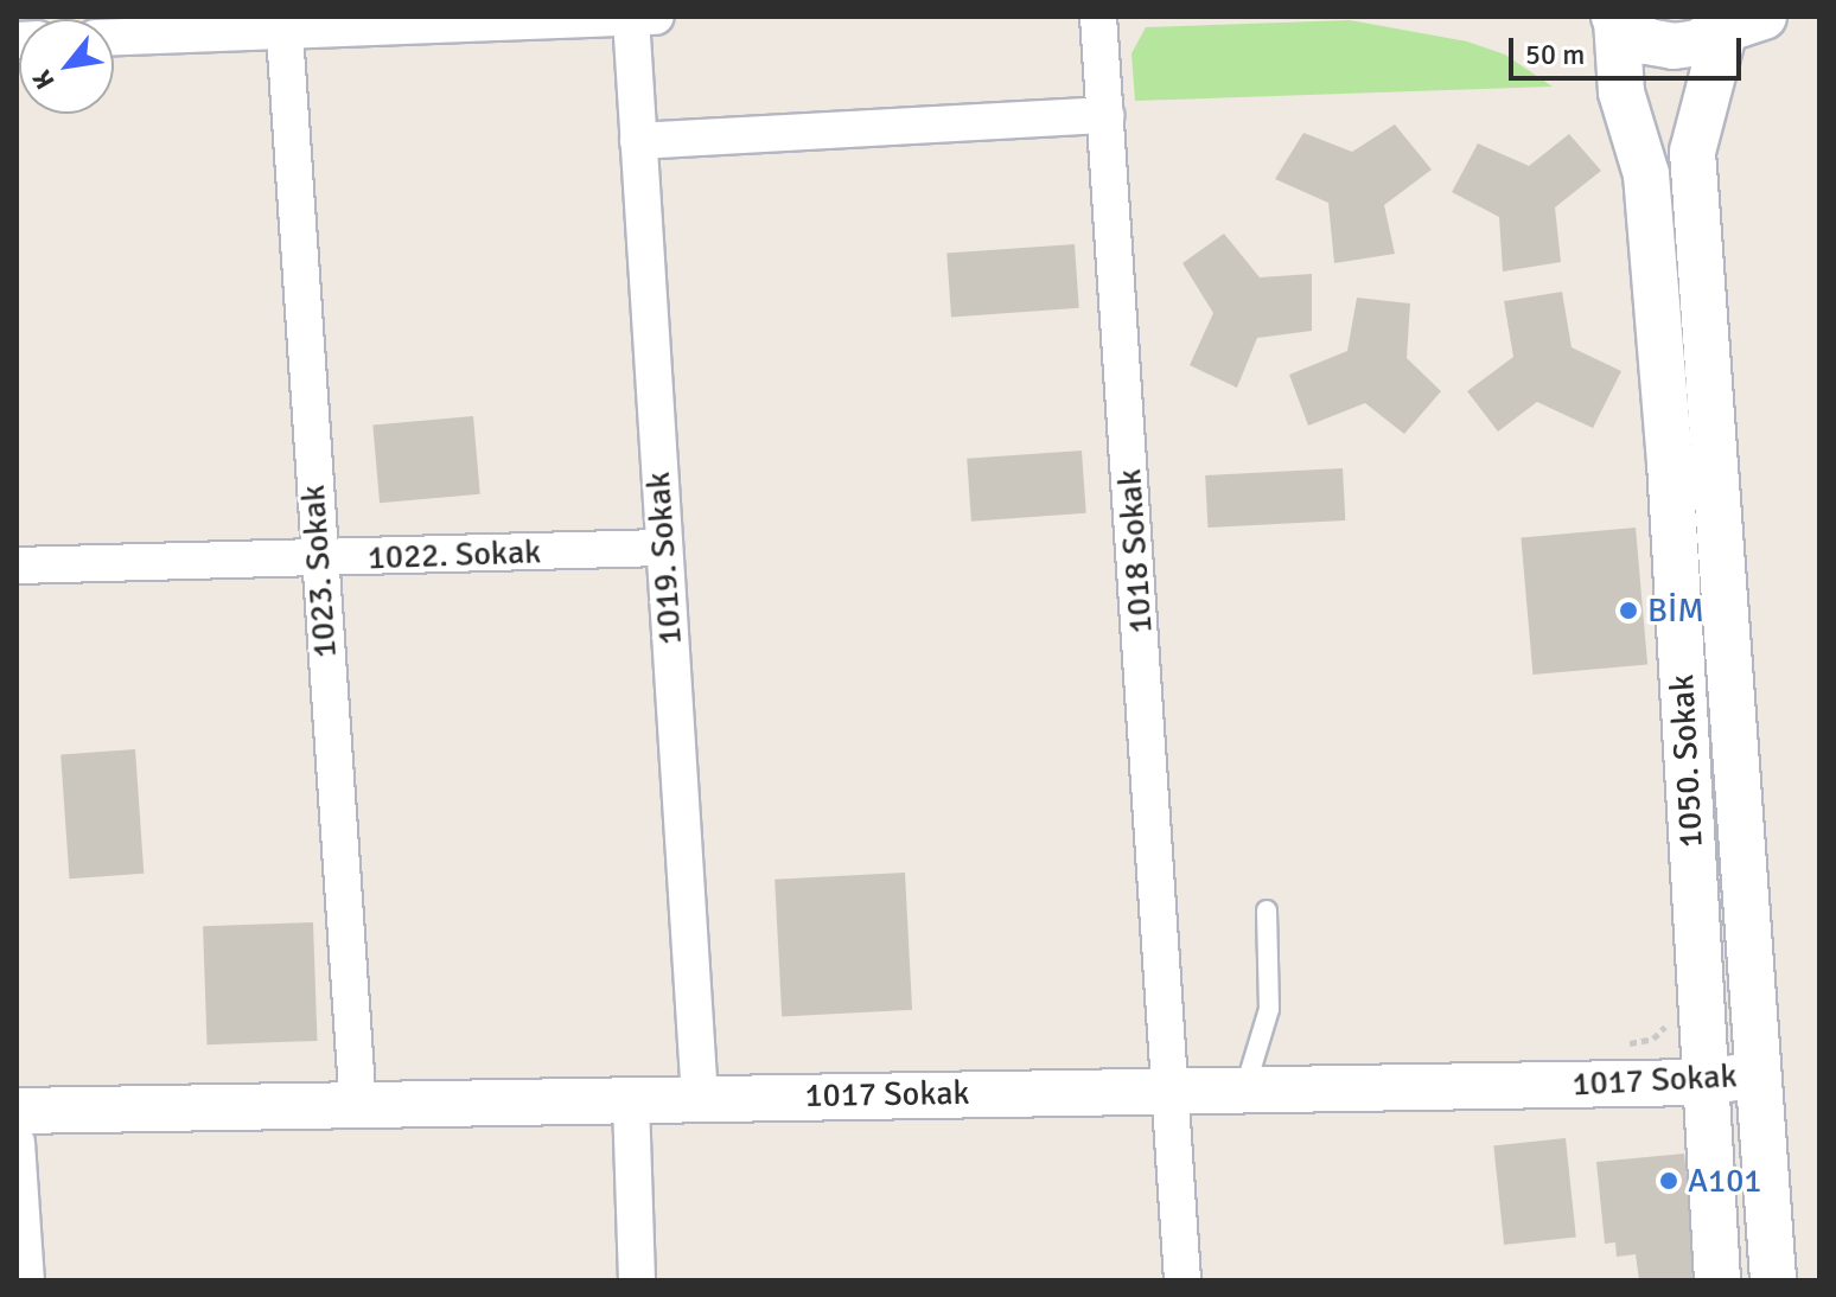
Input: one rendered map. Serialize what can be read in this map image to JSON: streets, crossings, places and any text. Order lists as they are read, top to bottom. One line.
{"streets":{"street":["1018 Sokak","1022. Sokak","1019. Sokak","1023. Sokak","1050. Sokak","1017 Sokak"]},"crossings":[["1018 Sokak","1017 Sokak"],["1022. Sokak","1019. Sokak"],["1022. Sokak","1023. Sokak"],["1019. Sokak","1017 Sokak"],["1023. Sokak","1017 Sokak"],["1050. Sokak","1017 Sokak"]],"places":["BİM","A101"],"scale_bar":"50 m","north":"bottom left"}
